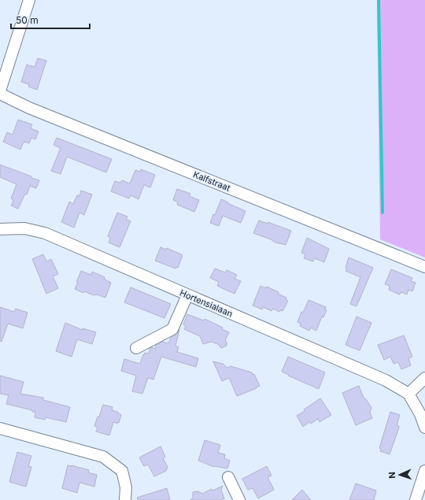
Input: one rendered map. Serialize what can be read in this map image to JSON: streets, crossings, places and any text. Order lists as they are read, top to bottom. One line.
{"streets":{"street":["Kalfstraat","Hortensialaan"]},"scale_bar":"50 m","north":"left"}
